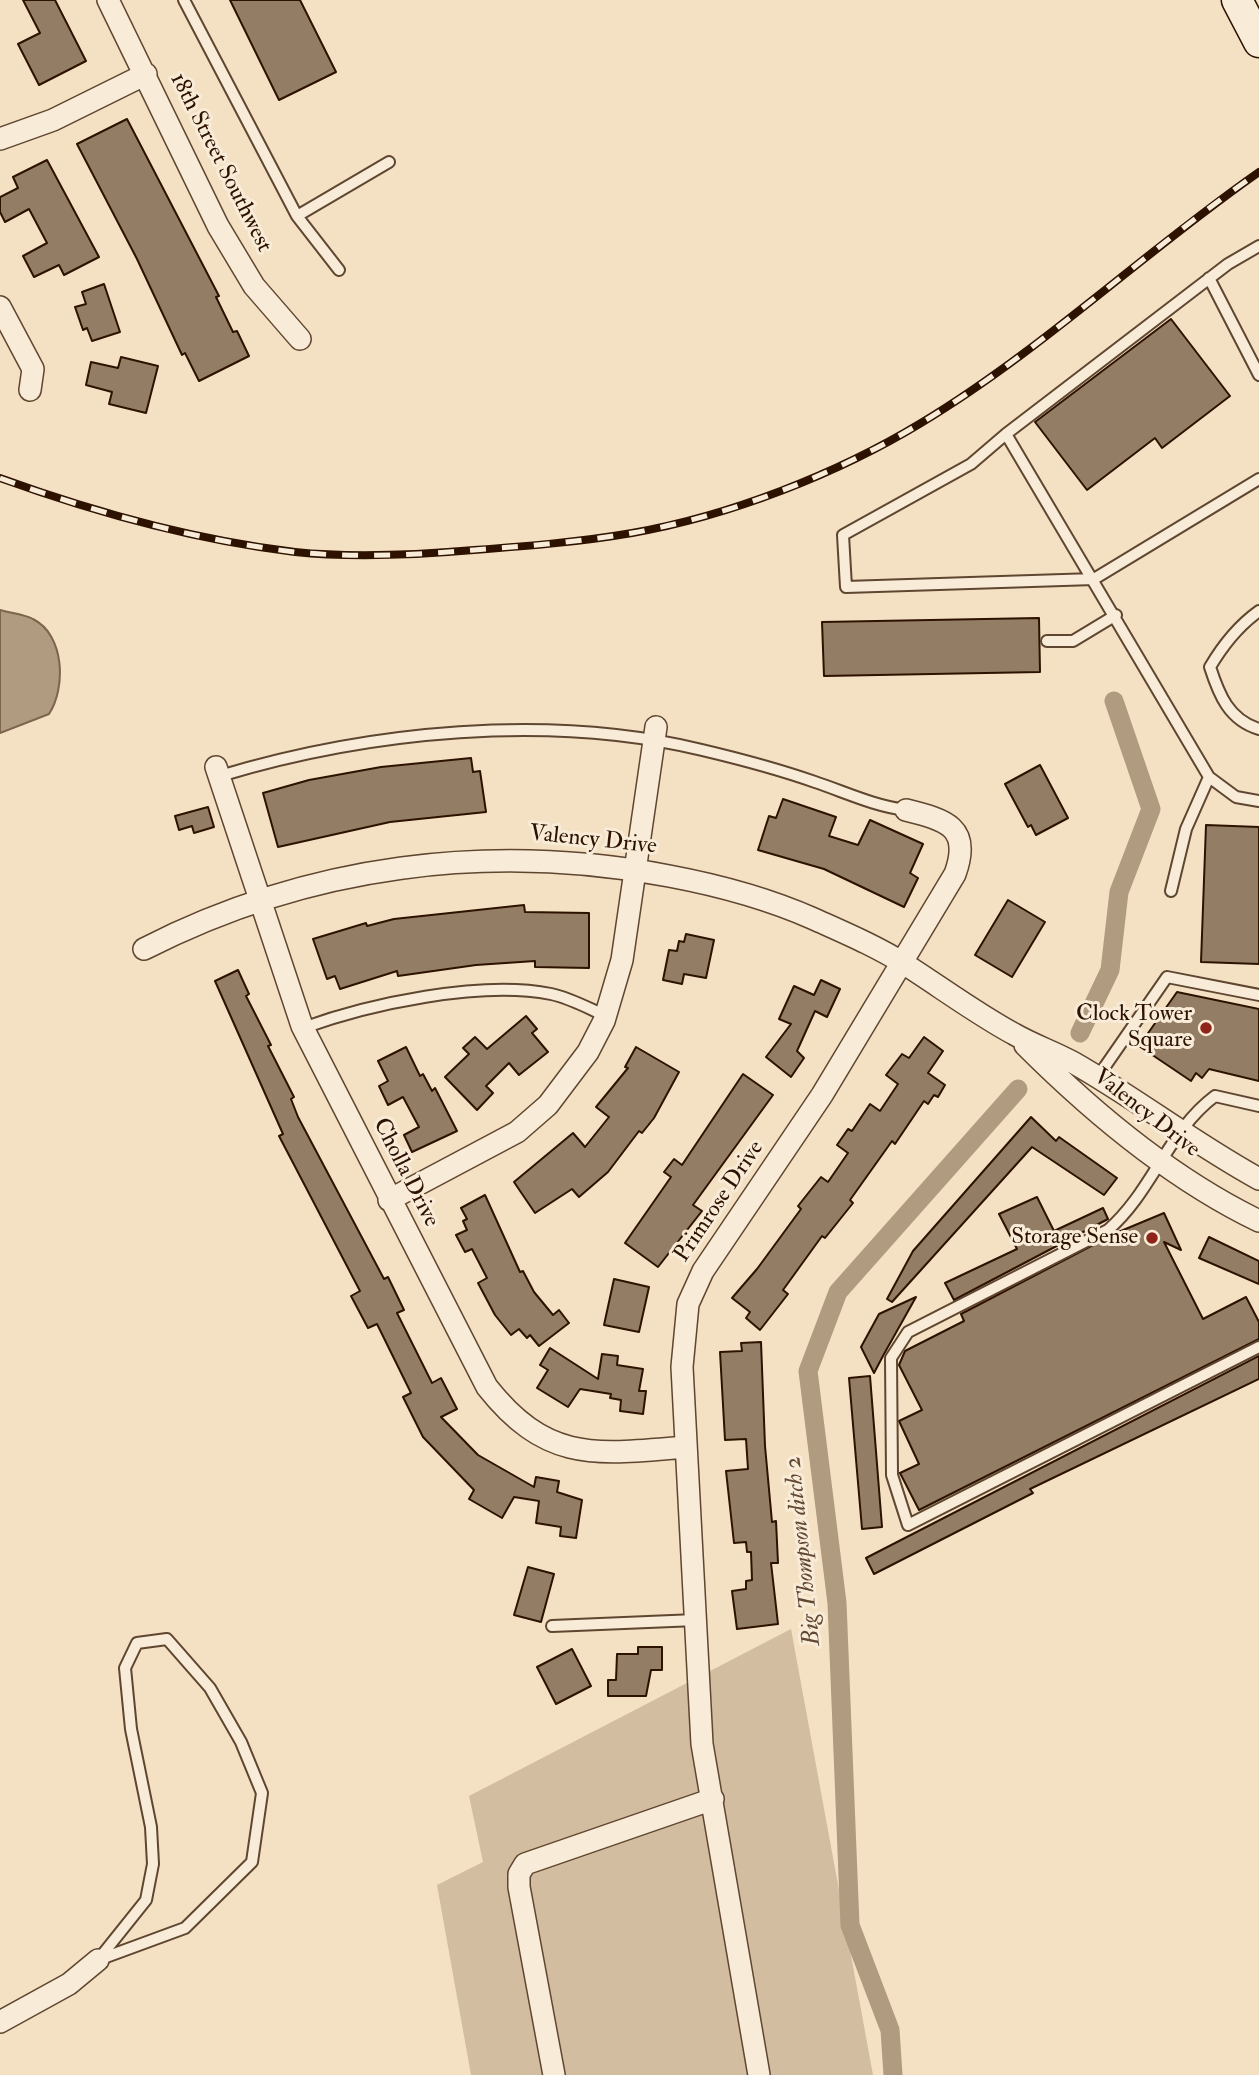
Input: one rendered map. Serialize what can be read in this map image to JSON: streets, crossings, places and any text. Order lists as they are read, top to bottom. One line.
{"streets":{"street":["18th Street Southwest","Valency Drive","Cholla Drive","Primrose Drive"]},"crossings":[["Valency Drive","Cholla Drive"],["Valency Drive","Primrose Drive"],["Cholla Drive","Primrose Drive"]],"water":["Big Thompson ditch 2"],"places":["Clock Tower Square","Storage Sense"]}
